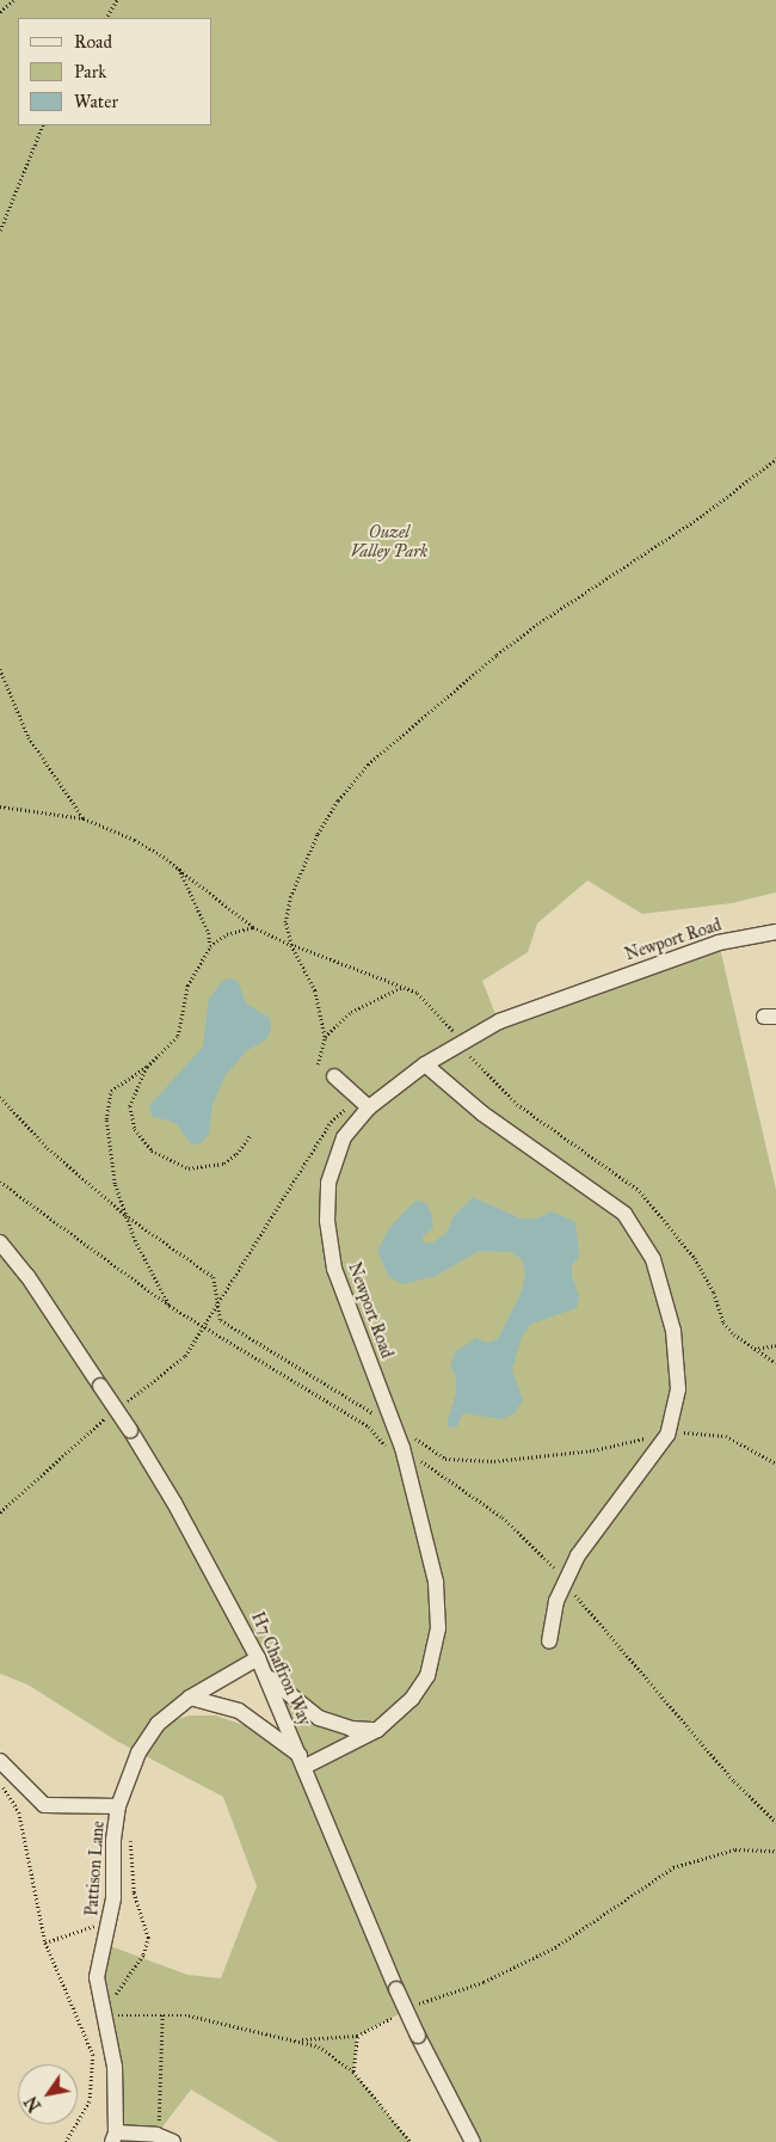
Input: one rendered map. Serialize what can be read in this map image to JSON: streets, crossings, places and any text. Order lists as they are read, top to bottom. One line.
{"streets":{"street":["Newport Road","H7 Chaffron Way","Pattison Lane"]},"crossings":[["Newport Road","H7 Chaffron Way"],["H7 Chaffron Way","Pattison Lane"]],"parks":["Ouzel Valley Park"],"legend":["Road","Park","Water"],"north":"bottom left"}
